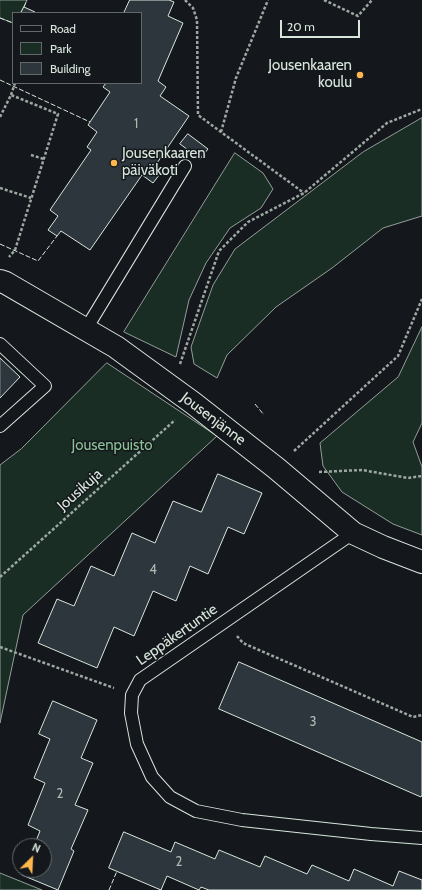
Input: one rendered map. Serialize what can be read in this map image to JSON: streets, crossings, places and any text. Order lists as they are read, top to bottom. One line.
{"streets":{"street":["Jousenjänne"],"lane":["Leppäkertuntie"],"path":["Jousikuja"]},"crossings":[["Jousenjänne","Jousikuja"],["Jousenjänne","Leppäkertuntie"]],"parks":["Jousenpuisto"],"places":["Jousenkaaren koulu","Jousenkaaren päiväkoti"],"house_numbers":["1","4","3","2","2"],"legend":["Road","Park","Building"],"scale_bar":"20 m","north":"top right"}
